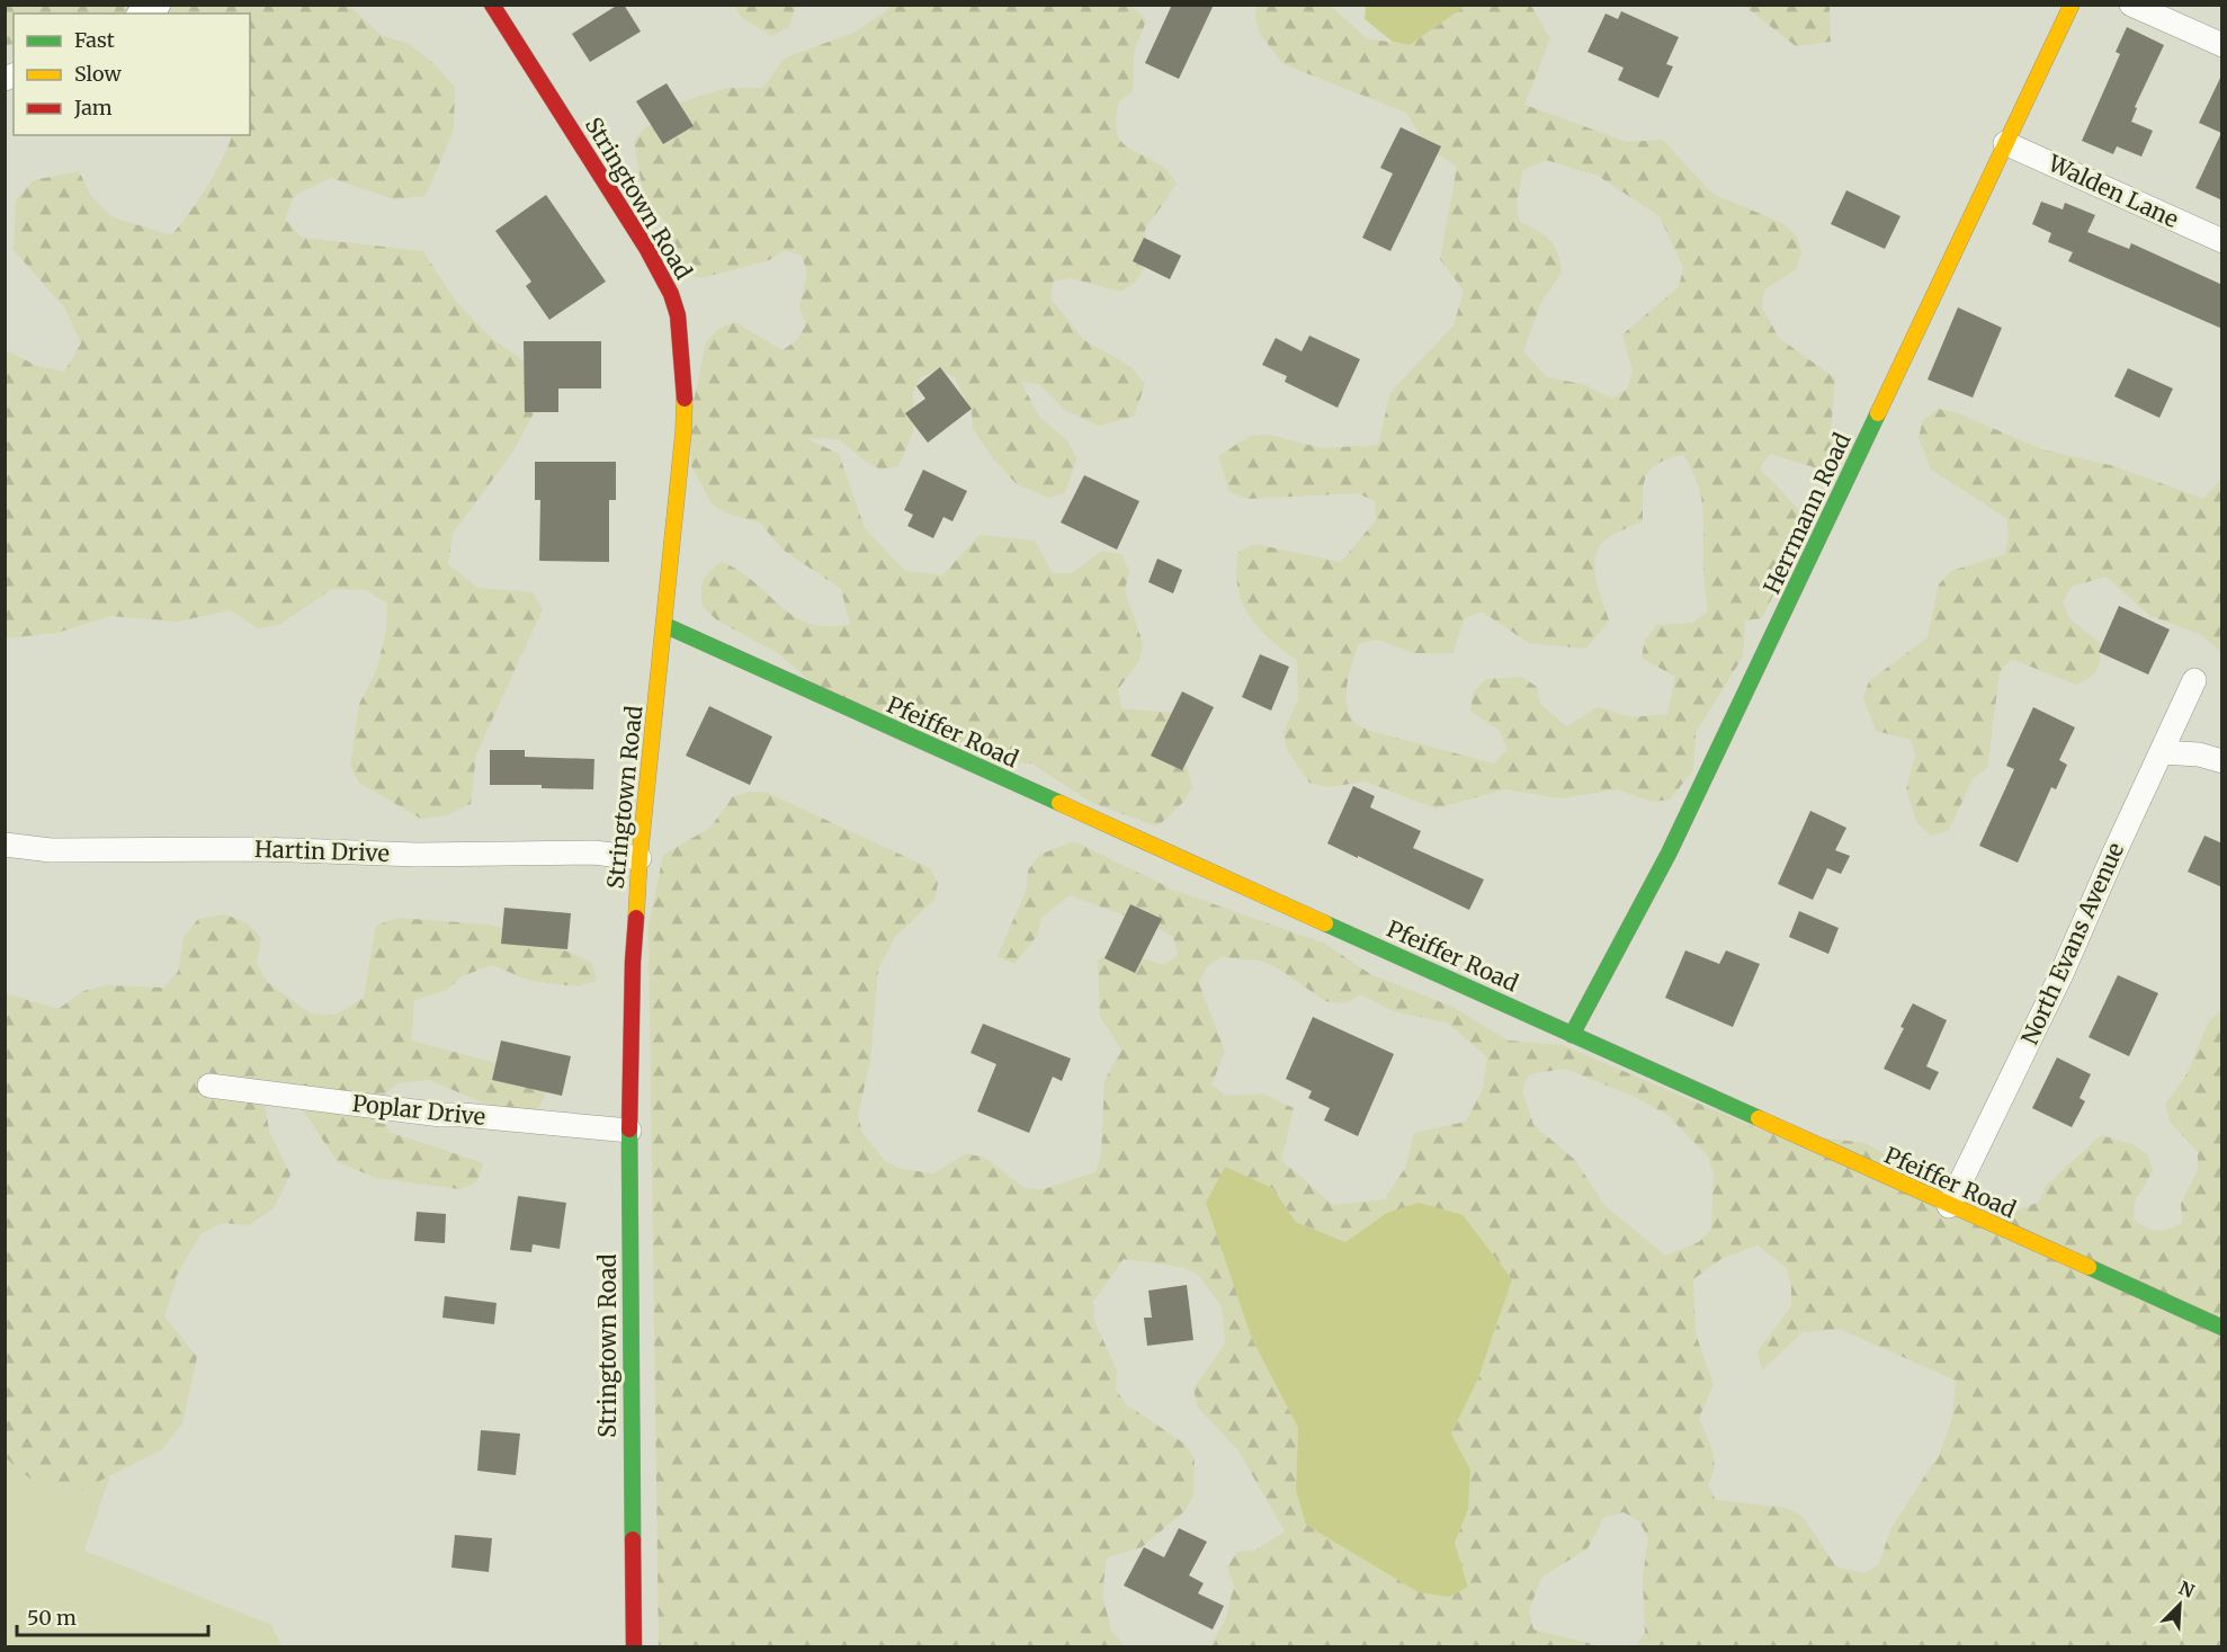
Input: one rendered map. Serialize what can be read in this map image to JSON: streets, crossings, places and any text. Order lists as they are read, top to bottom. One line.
{"streets":{"street":["Walden Lane","Stringtown Road","Herrmann Road","Pfeiffer Road","Hartin Drive","North Evans Avenue","Poplar Drive"]},"crossings":[["Walden Lane","Herrmann Road"],["Stringtown Road","Pfeiffer Road"],["Stringtown Road","Hartin Drive"],["Stringtown Road","Poplar Drive"],["Herrmann Road","Pfeiffer Road"],["Pfeiffer Road","North Evans Avenue"]],"legend":["Fast","Slow","Jam"],"scale_bar":"50 m","north":"top right"}
